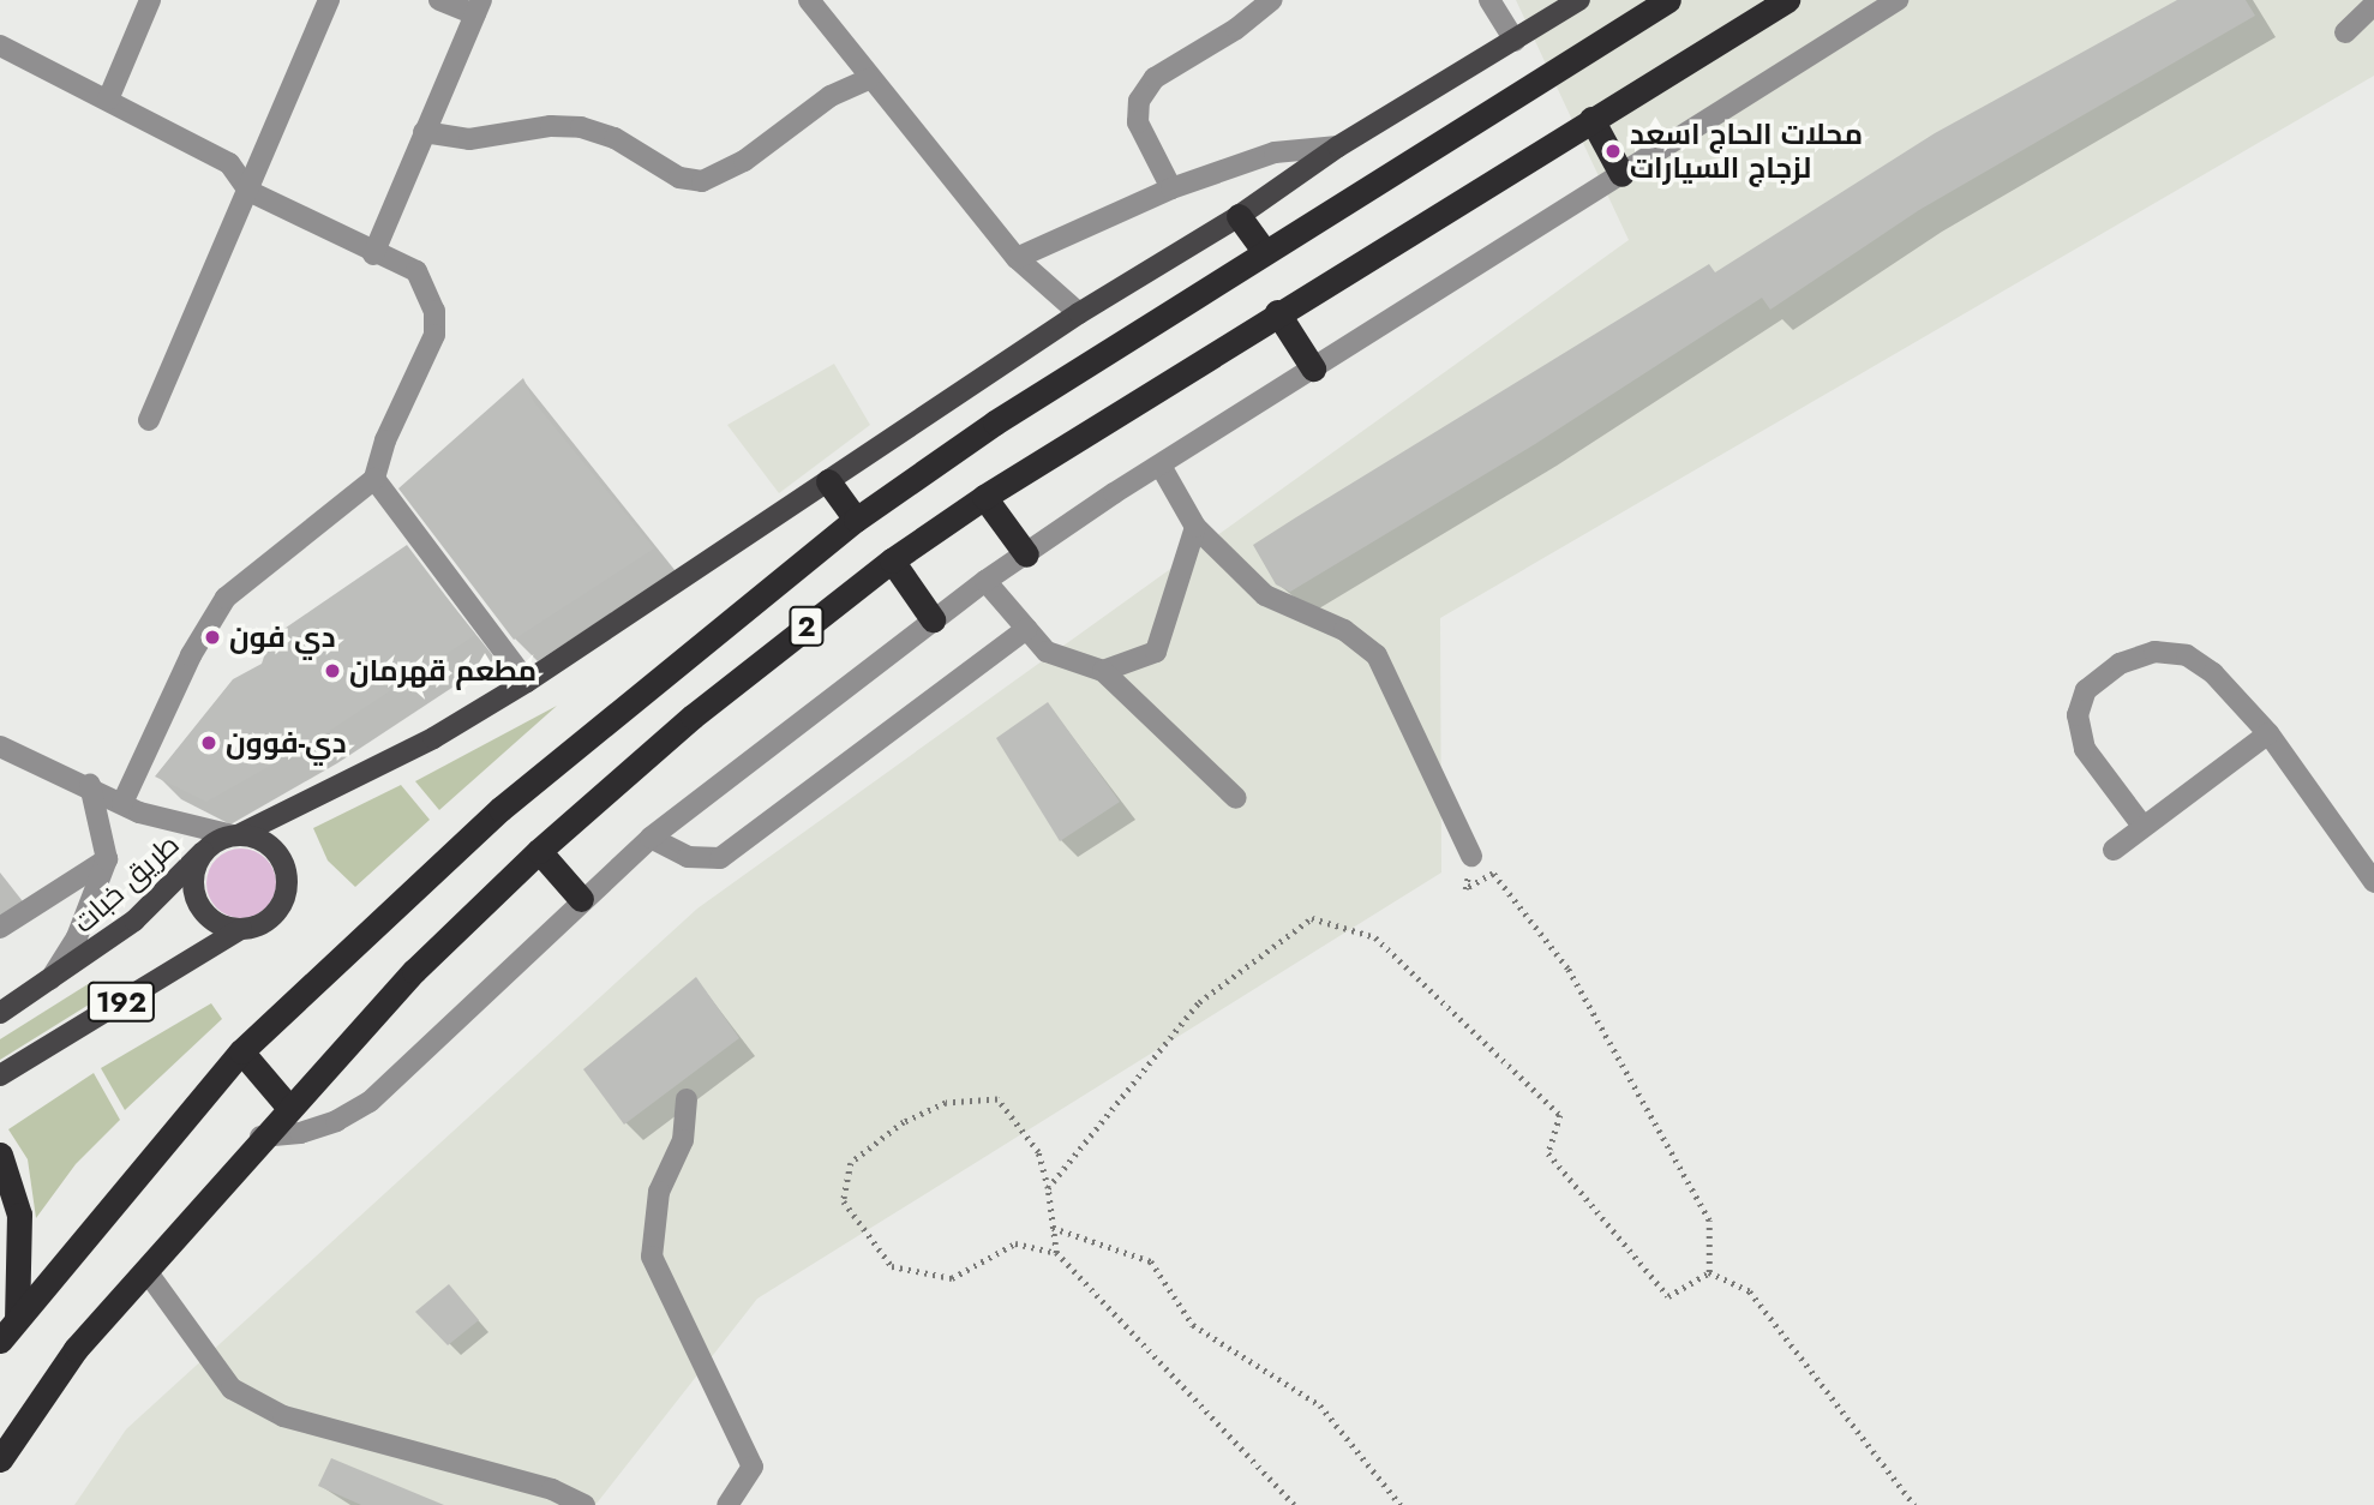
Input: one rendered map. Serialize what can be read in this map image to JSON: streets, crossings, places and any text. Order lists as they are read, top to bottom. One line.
{"streets":{"highway":["2"],"main road":["طريق خبات","192"]},"crossings":[["طريق خبات","192"]],"places":["محلات الحاج اسعد لزجاج السيارات","دي فون","مطعم قهرمان","دي-فوون"]}
